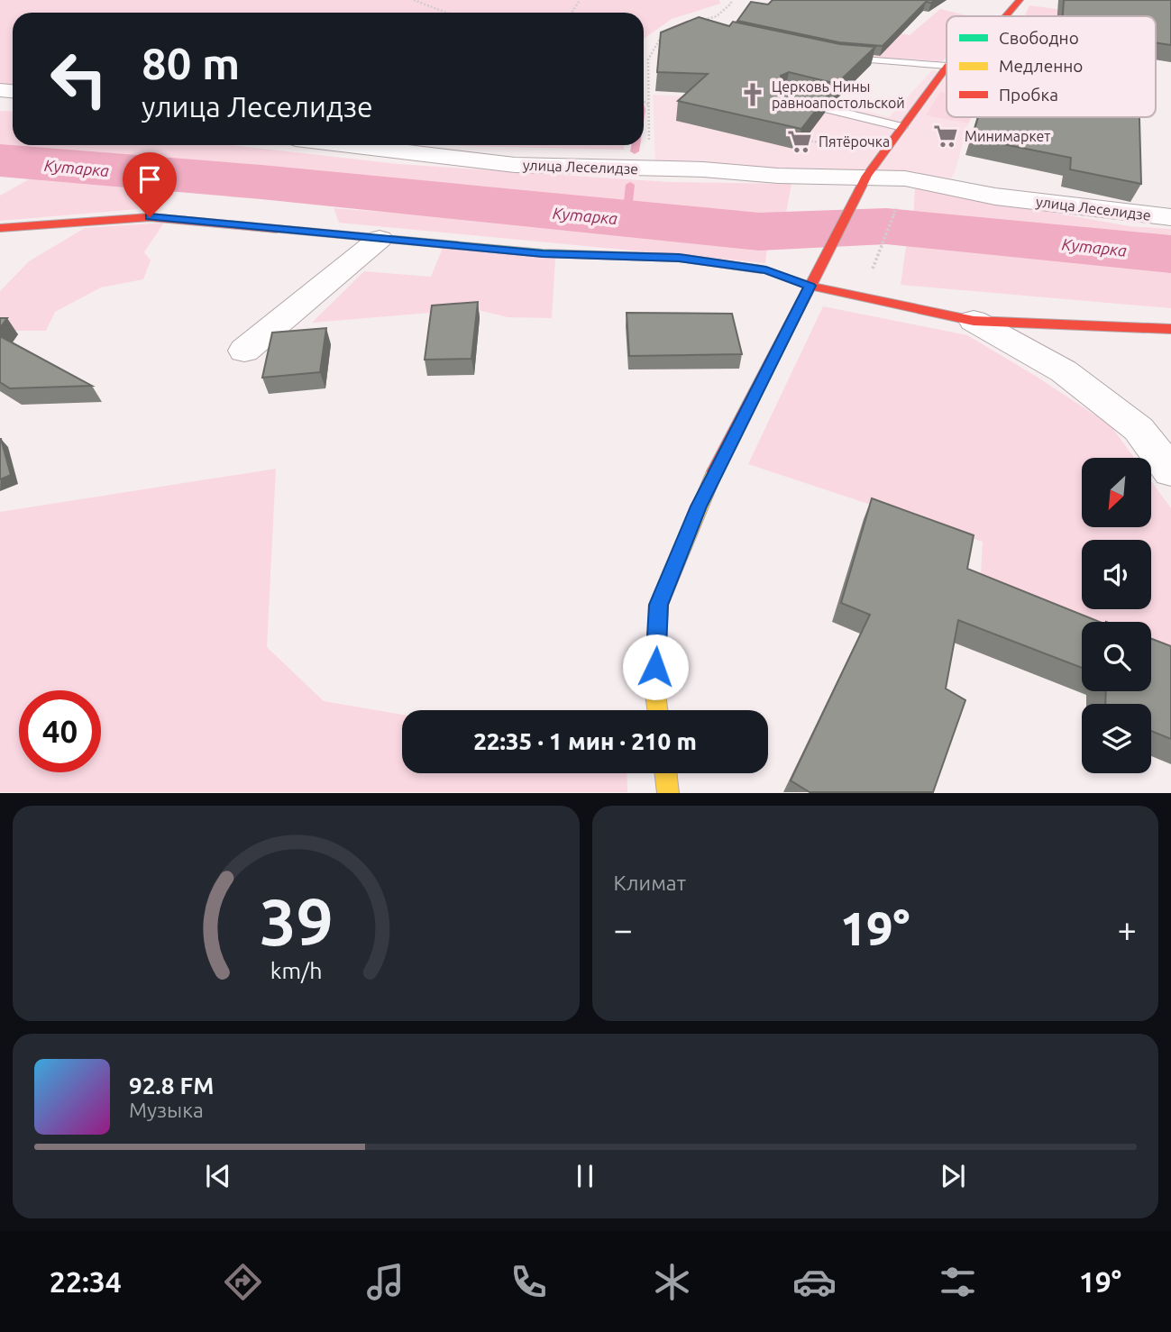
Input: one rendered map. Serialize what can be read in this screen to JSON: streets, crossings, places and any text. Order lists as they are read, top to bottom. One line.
{"streets":{"street":["улица Леселидзе"]},"water":["Кутарка"],"places":{"church":["Церковь Нины равноапостольской"],"supermarket":["Минимаркет","Пятёрочка"]},"legend":["Свободно","Медленно","Пробка"],"north":"bottom left","page":{"turn":["80 m","улица Леселидзе"],"limit":"40","trip":"22:35 · 1 мин · 210 m","tile":"Климат","heat":["−","19°","+"],"song":["92.8 FM","Музыка"],"tabs":["22:34","19°"],"gauge":["39","km/h"]}}
